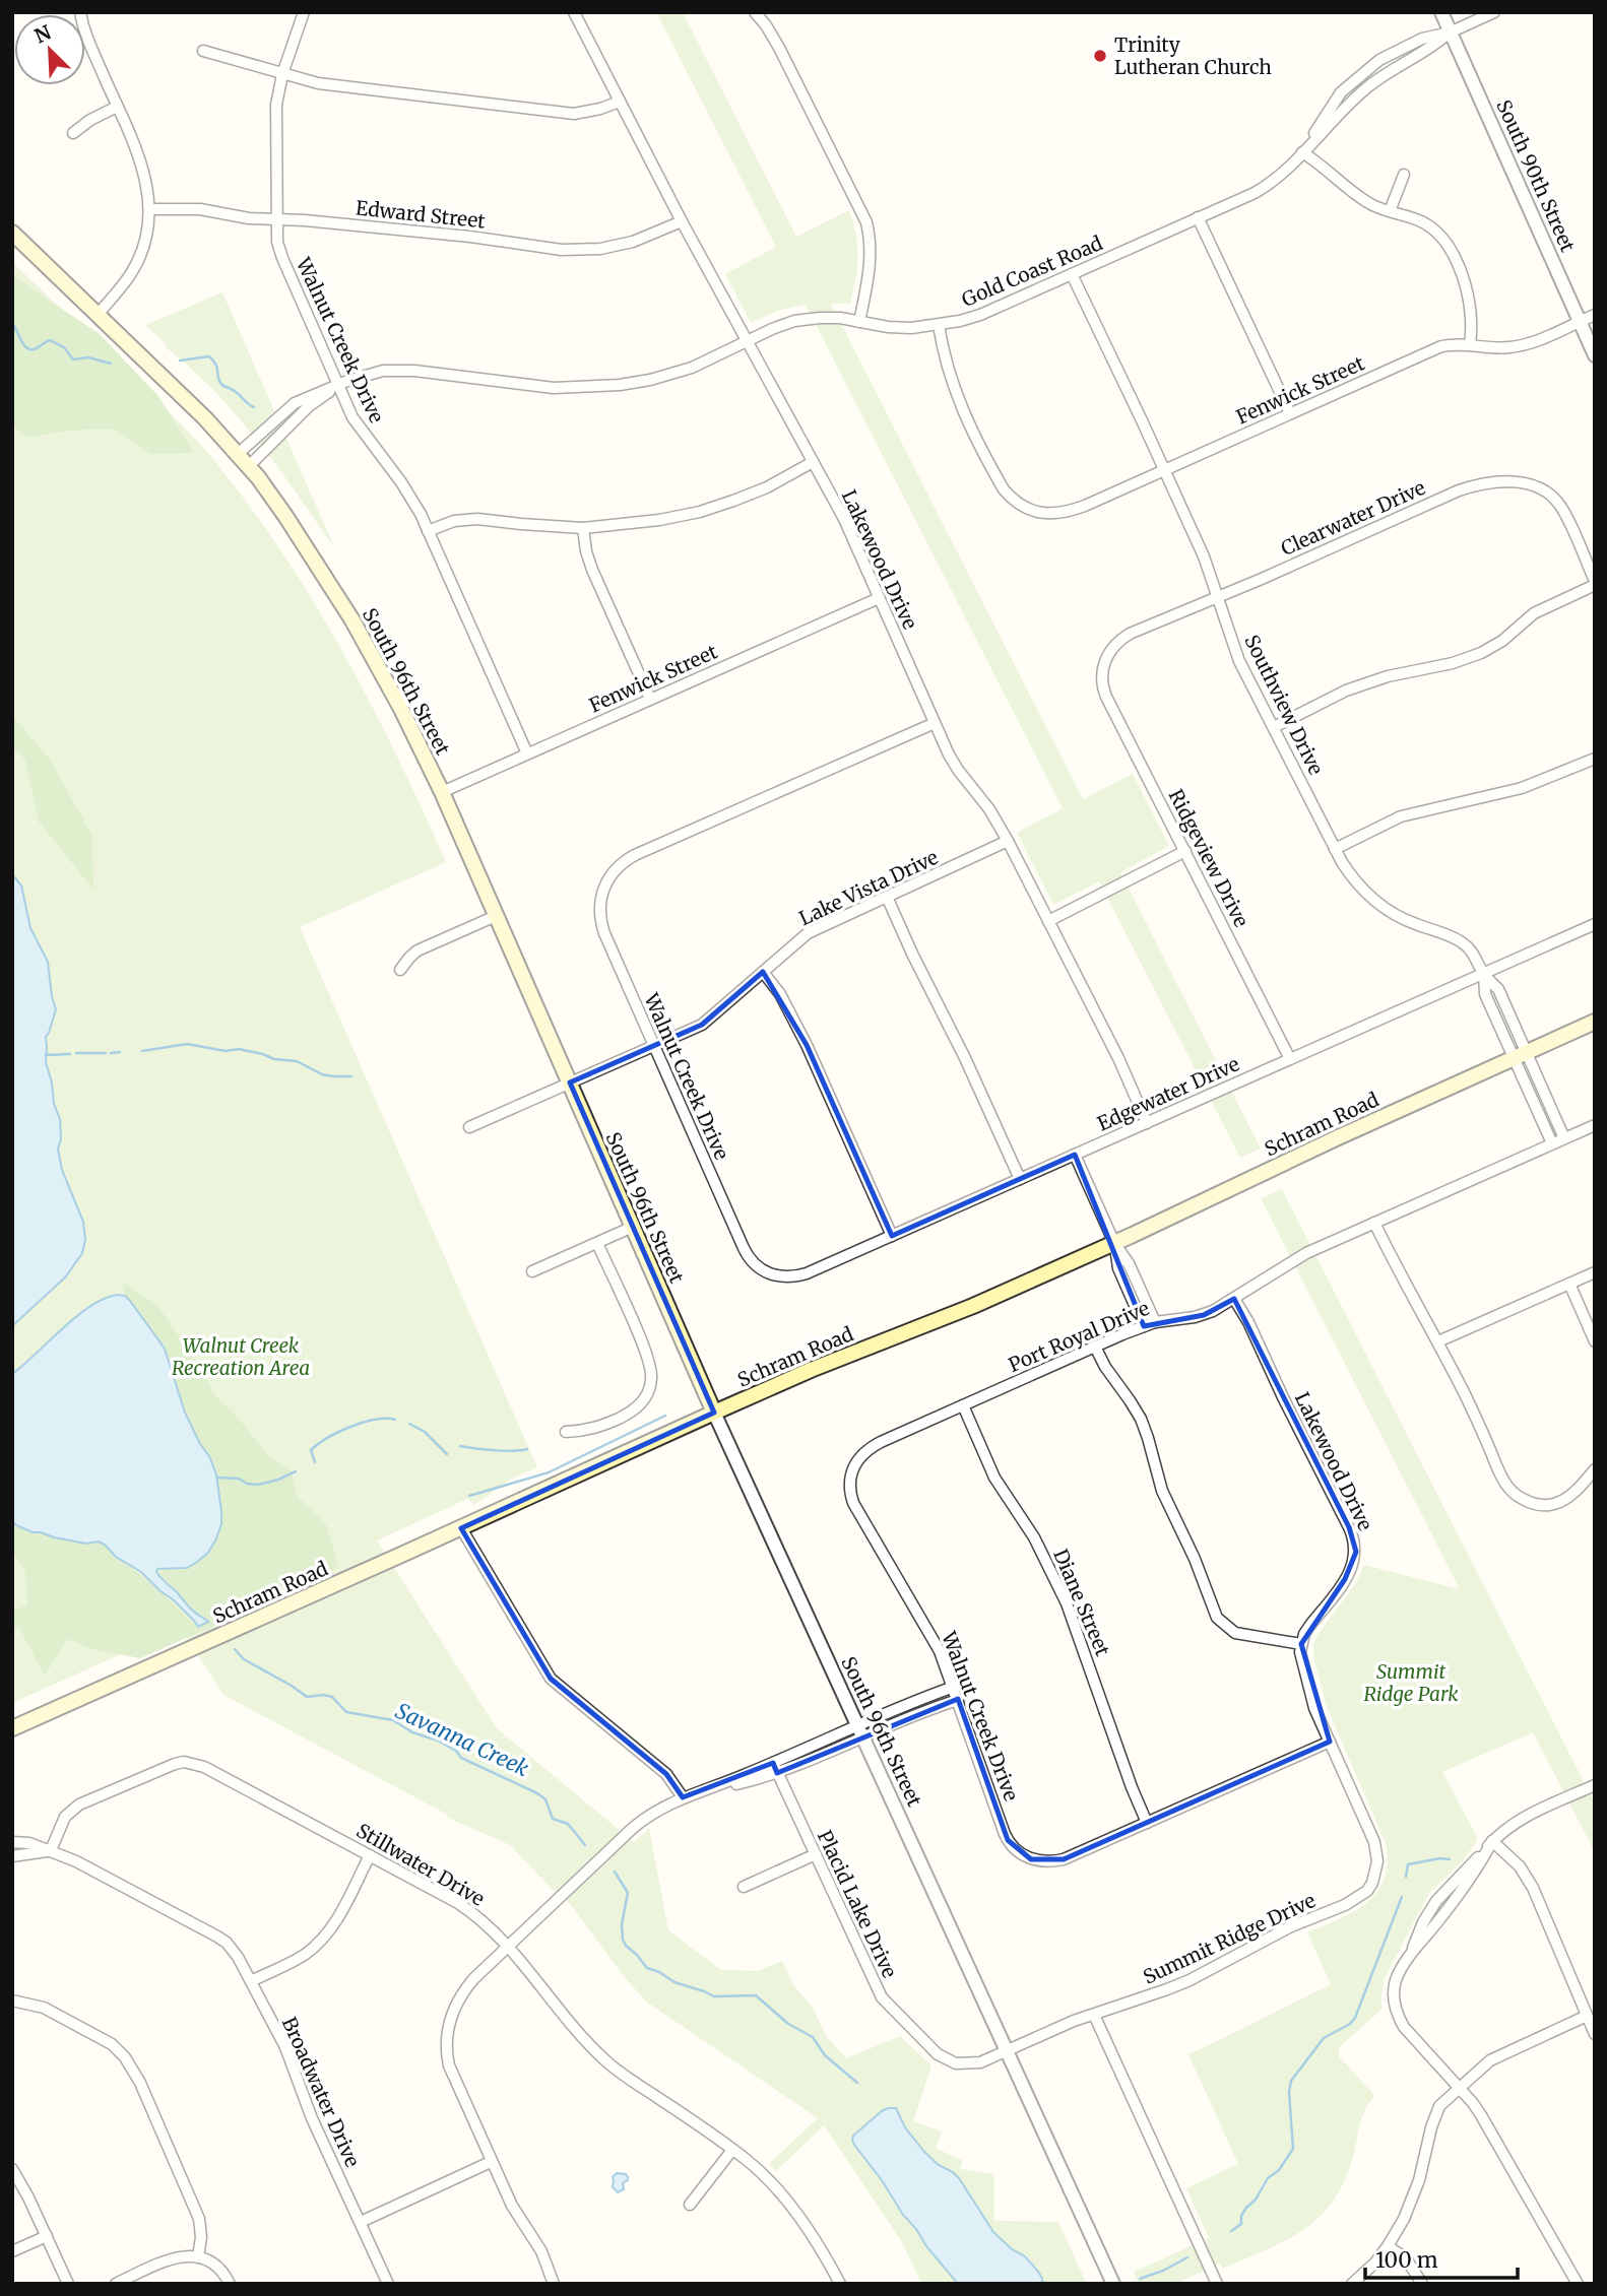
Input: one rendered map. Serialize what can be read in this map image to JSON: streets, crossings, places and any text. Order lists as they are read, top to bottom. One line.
{"streets":{"main road":["South 96th Street","Schram Road"],"street":["South 90th Street","Edward Street","Gold Coast Road","Walnut Creek Drive","Fenwick Street","Clearwater Drive","Lakewood Drive","Southview Drive","Ridgeview Drive","Lake Vista Drive","Edgewater Drive","Port Royal Drive","Diane Street","Stillwater Drive","Placid Lake Drive","Summit Ridge Drive","Broadwater Drive"]},"crossings":[["South 90th Street","Gold Coast Road"],["South 90th Street","Fenwick Street"],["Edward Street","Walnut Creek Drive"],["Edward Street","Lakewood Drive"],["Gold Coast Road","Walnut Creek Drive"],["Gold Coast Road","Fenwick Street"],["Gold Coast Road","Lakewood Drive"],["Gold Coast Road","South 96th Street"],["Gold Coast Road","Southview Drive"],["Walnut Creek Drive","Fenwick Street"],["Walnut Creek Drive","Lakewood Drive"],["Walnut Creek Drive","Lake Vista Drive"],["Walnut Creek Drive","Edgewater Drive"],["Walnut Creek Drive","Port Royal Drive"],["Walnut Creek Drive","Diane Street"],["Fenwick Street","Lakewood Drive"],["Fenwick Street","South 96th Street"],["Fenwick Street","Southview Drive"],["Clearwater Drive","Southview Drive"],["Clearwater Drive","Ridgeview Drive"],["Lakewood Drive","Lake Vista Drive"],["Lakewood Drive","Edgewater Drive"],["Lakewood Drive","Port Royal Drive"],["South 96th Street","Lake Vista Drive"],["South 96th Street","Schram Road"],["South 96th Street","Placid Lake Drive"],["South 96th Street","Summit Ridge Drive"],["Southview Drive","Edgewater Drive"],["Southview Drive","Schram Road"],["Southview Drive","Port Royal Drive"],["Ridgeview Drive","Edgewater Drive"],["Port Royal Drive","Diane Street"],["Stillwater Drive","Broadwater Drive"],["Placid Lake Drive","Summit Ridge Drive"]],"water":["Savanna Creek"],"parks":["Walnut Creek Recreation Area","Summit Ridge Park"],"places":["Trinity Lutheran Church"],"scale_bar":"100 m","north":"top left"}
